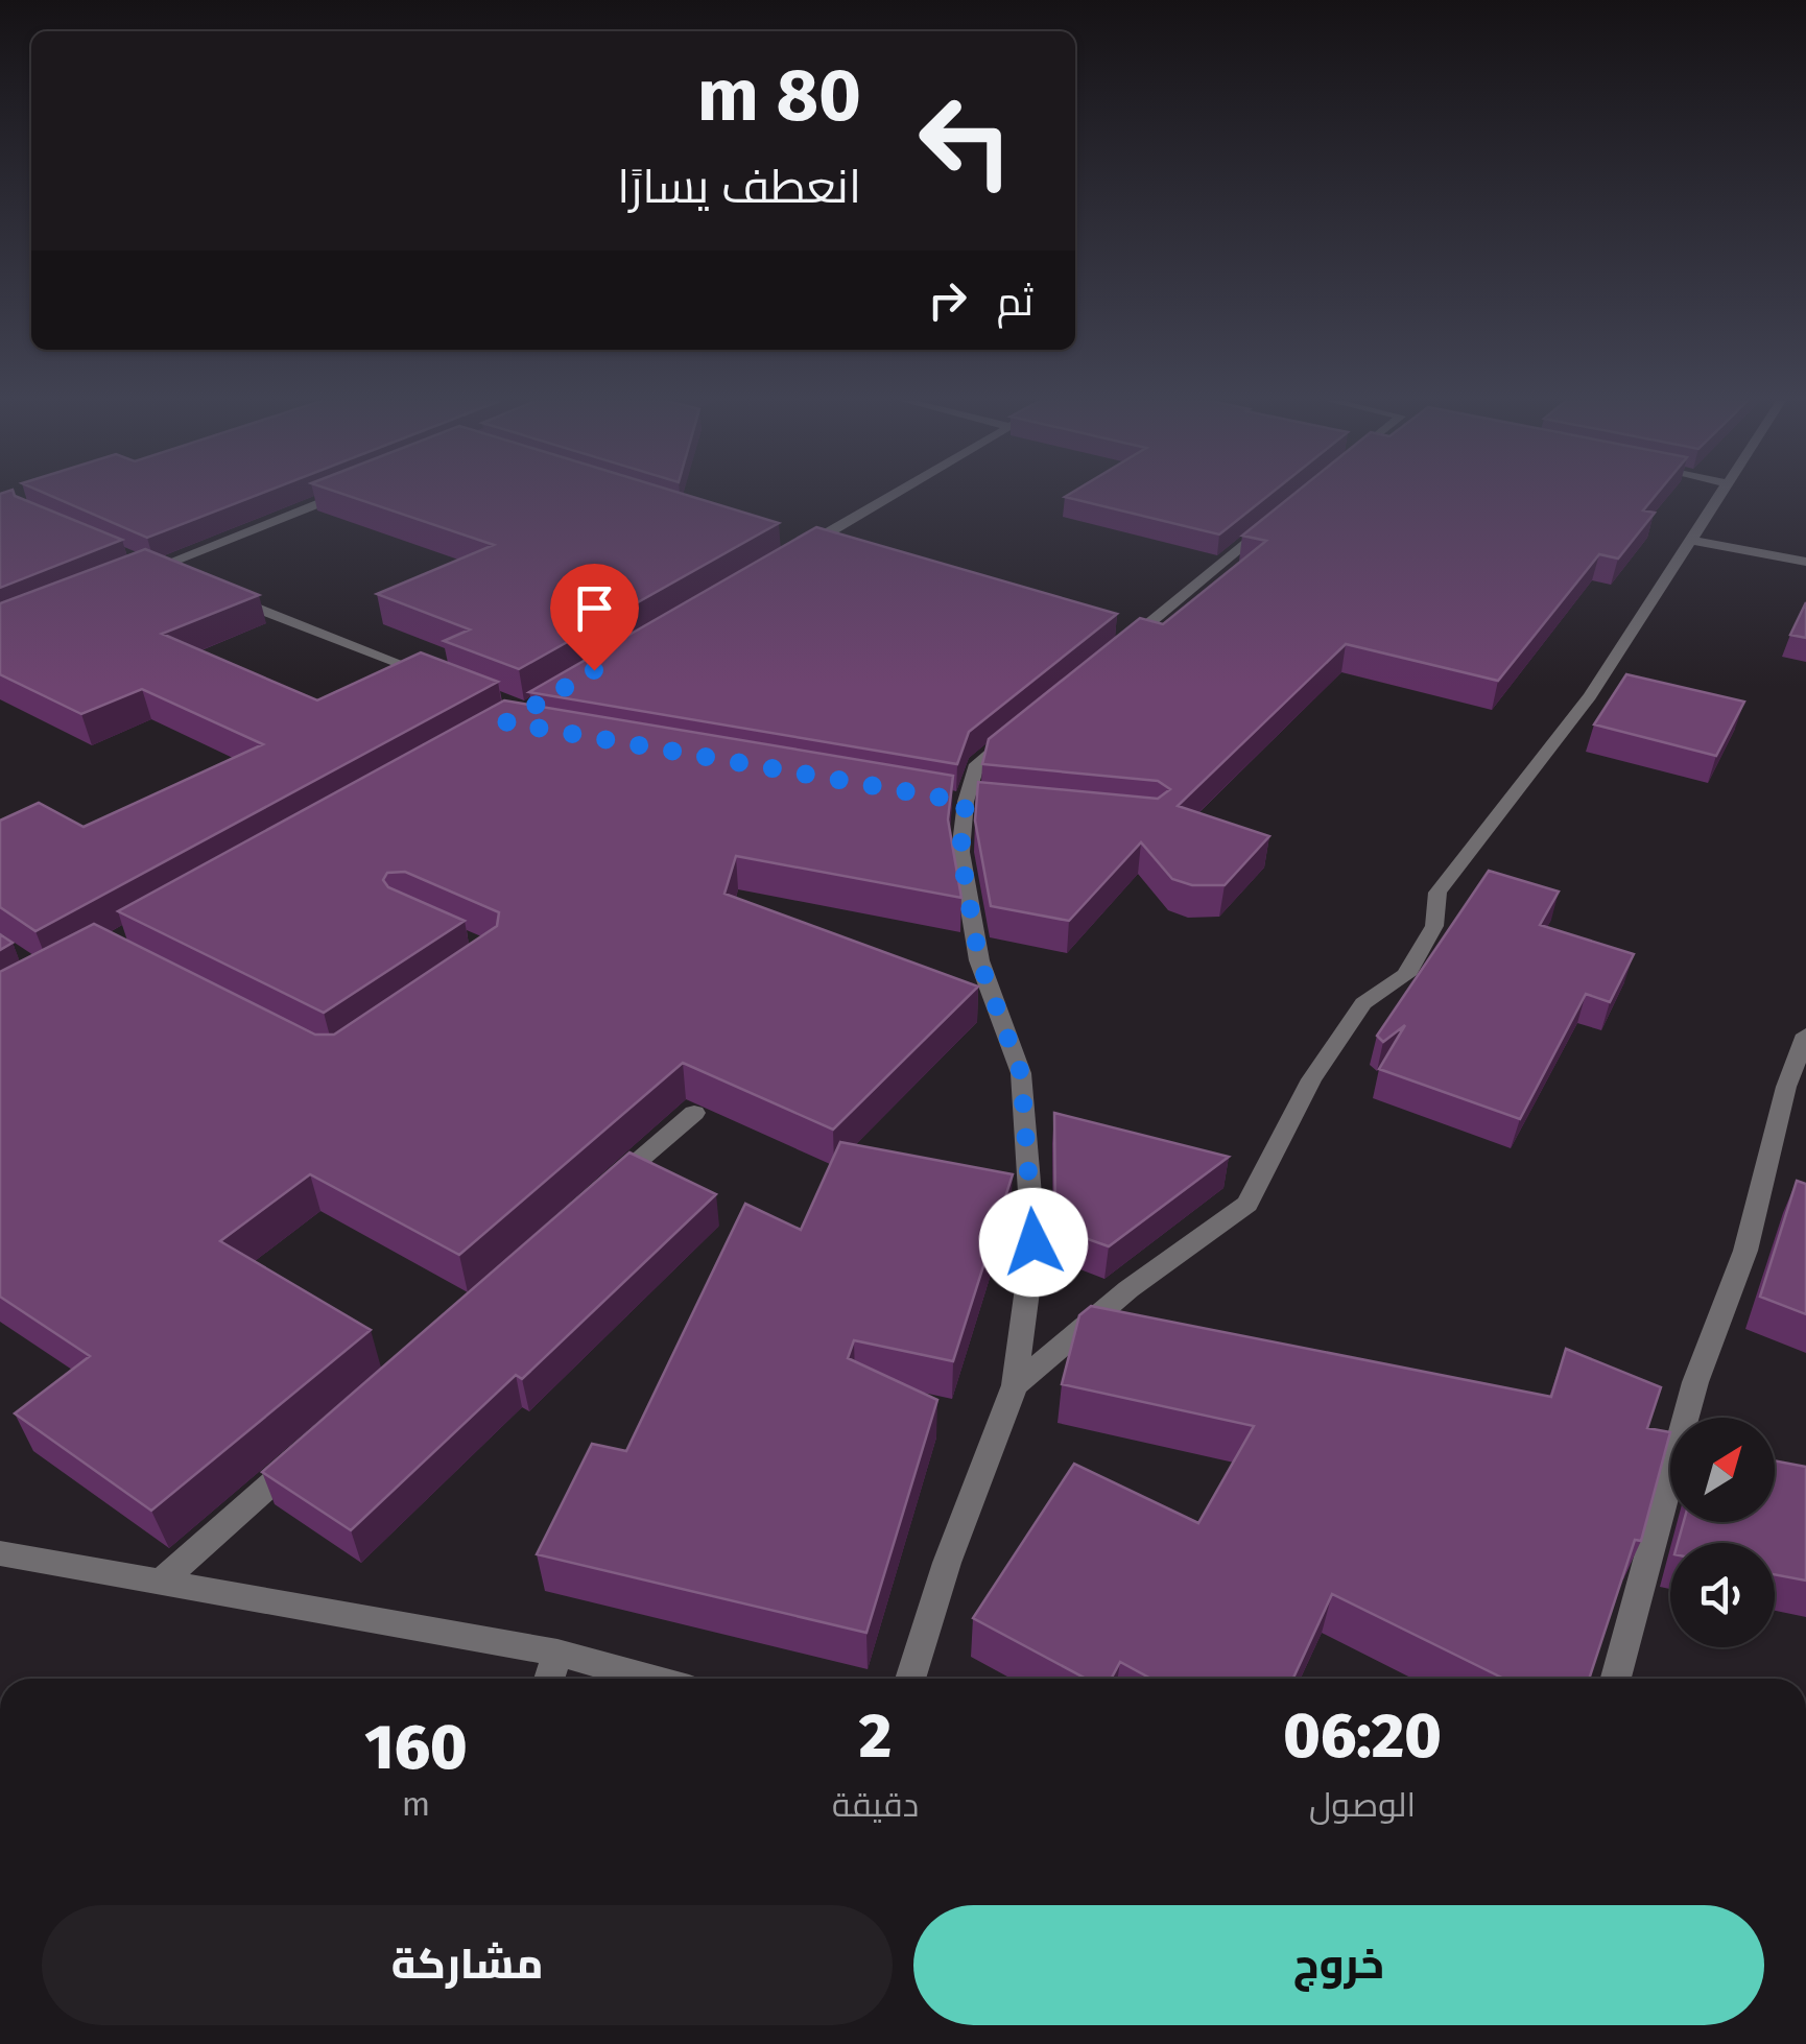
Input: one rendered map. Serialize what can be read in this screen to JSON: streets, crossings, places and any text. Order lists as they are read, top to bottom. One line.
{"north":"top right","page":{"turn":["80 m","انعطف يسارًا"],"then":"ثم","eta":["06:20","الوصول","2","دقيقة","160","m"],"buttons":["خروج","مشاركة"]}}
